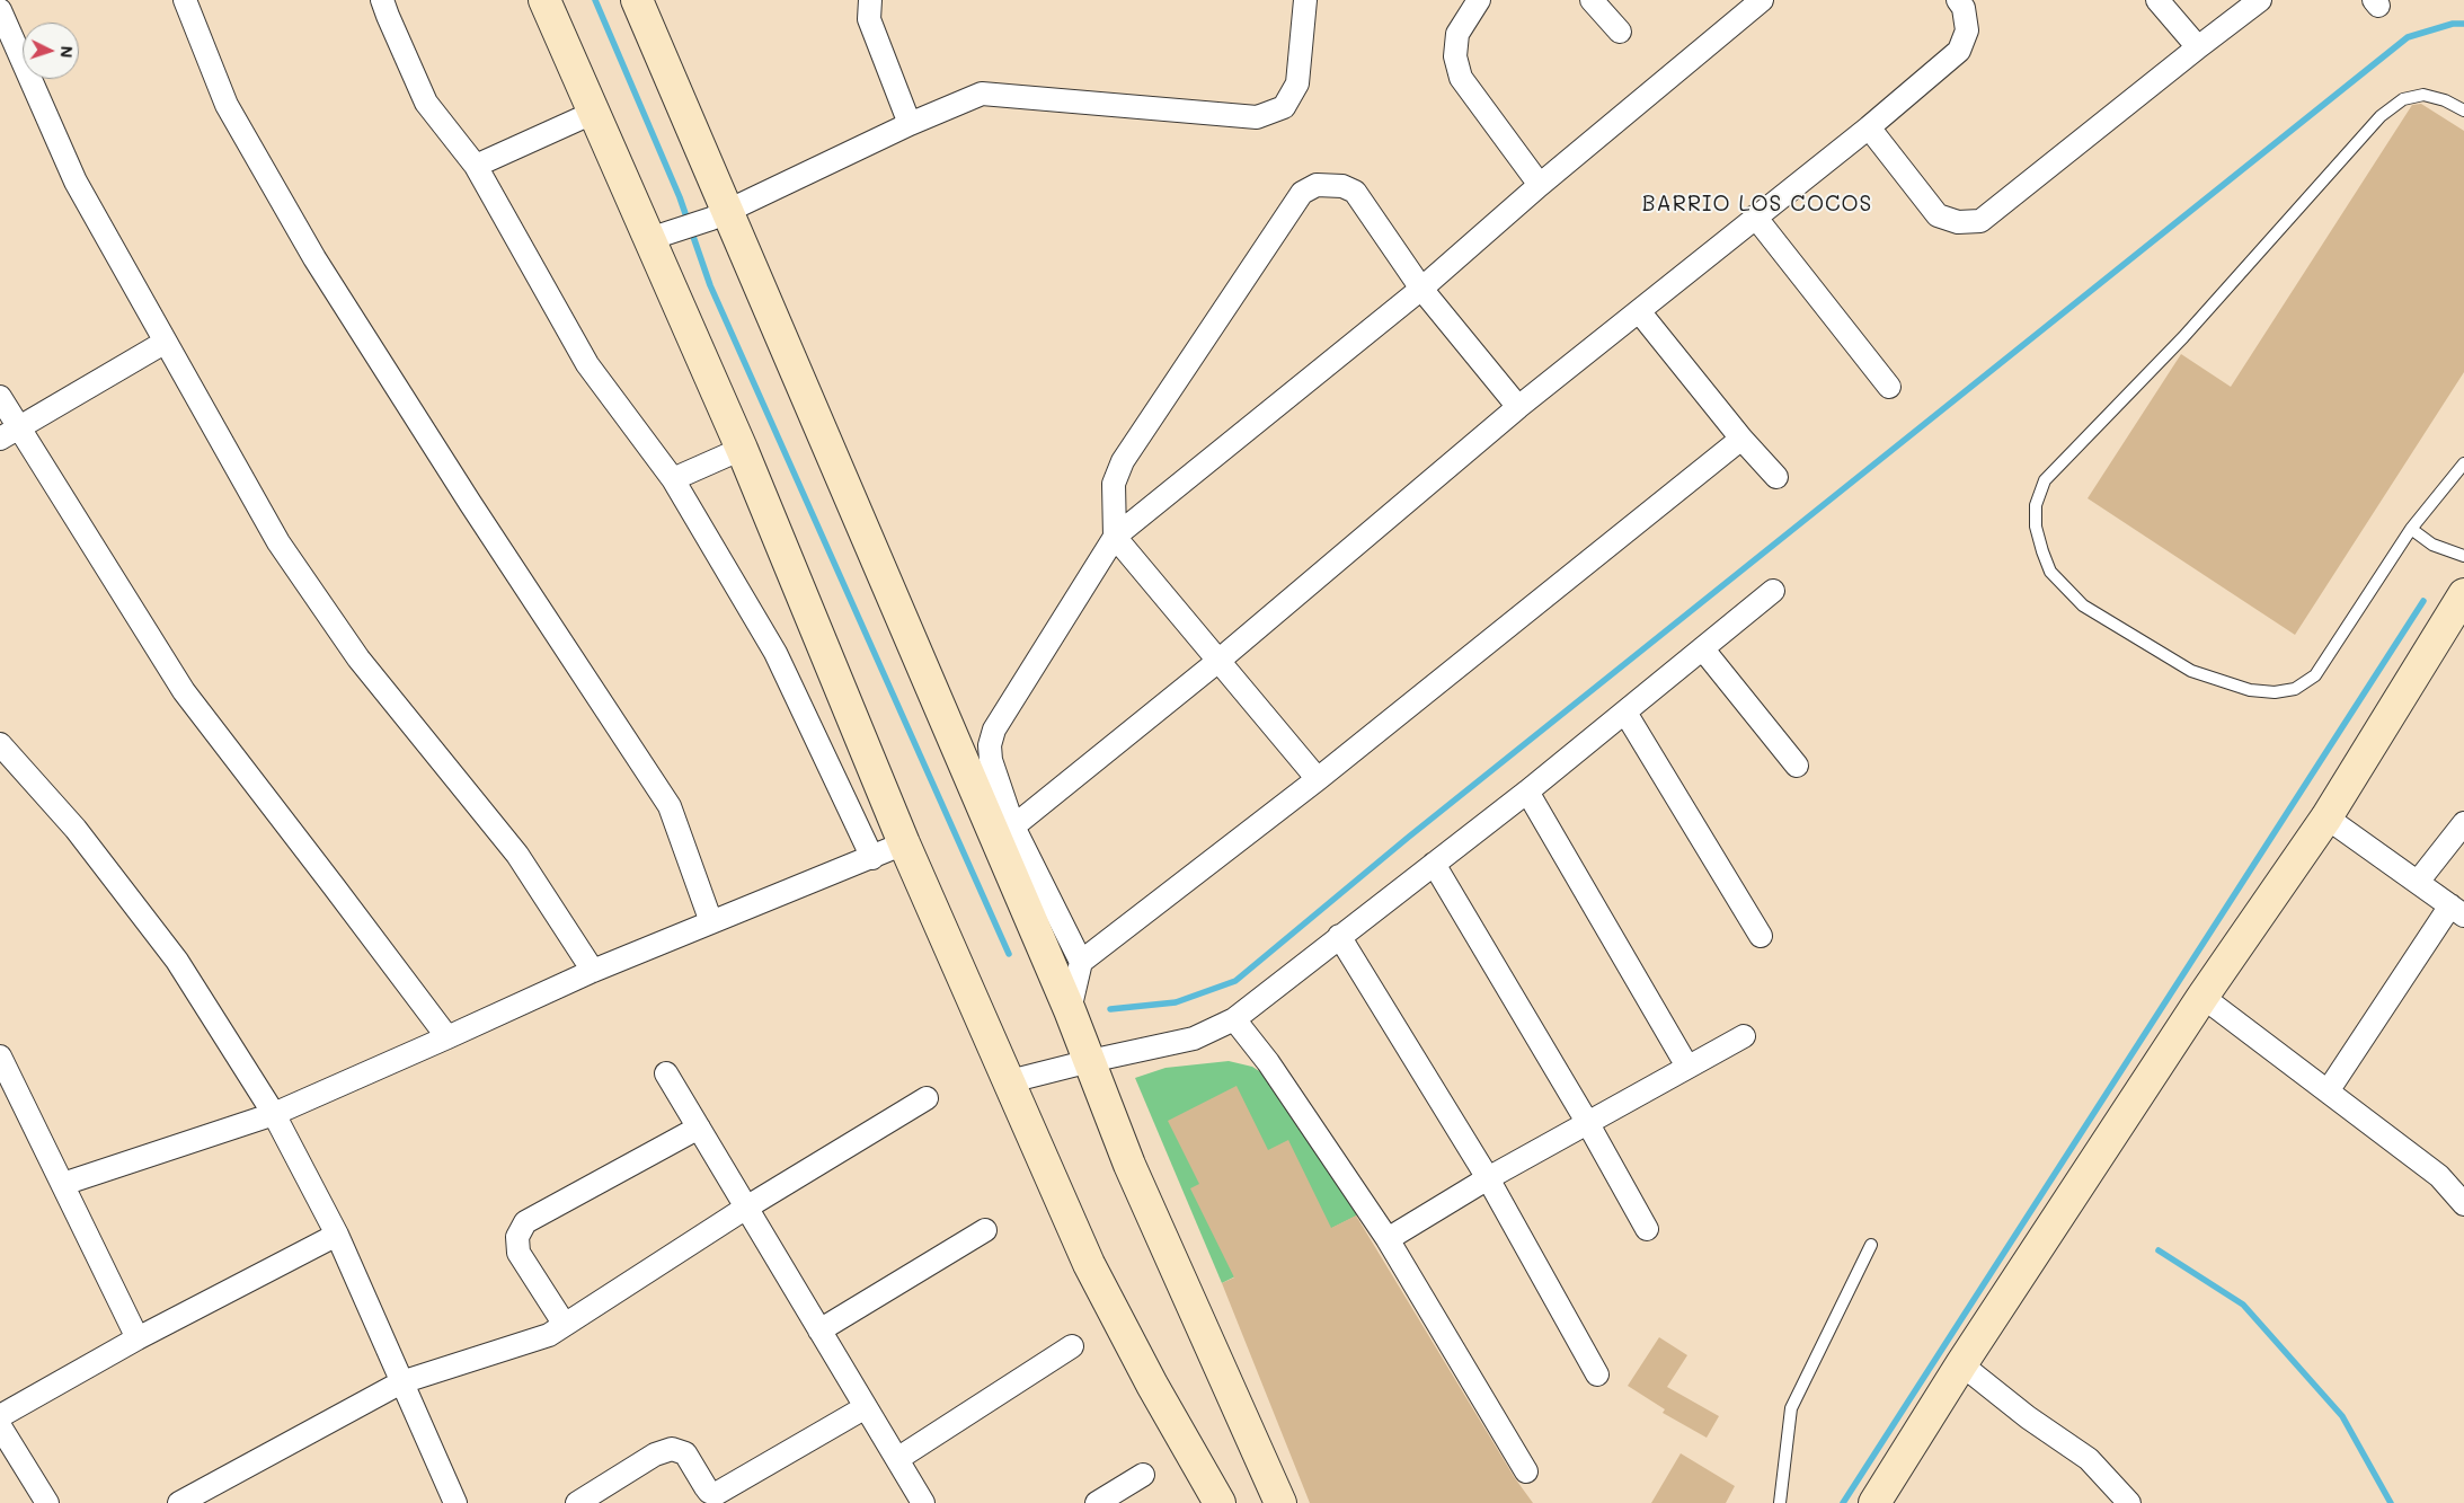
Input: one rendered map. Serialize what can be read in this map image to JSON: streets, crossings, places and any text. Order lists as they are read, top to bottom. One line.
{"districts":["BARRIO LOS COCOS"],"north":"right"}
